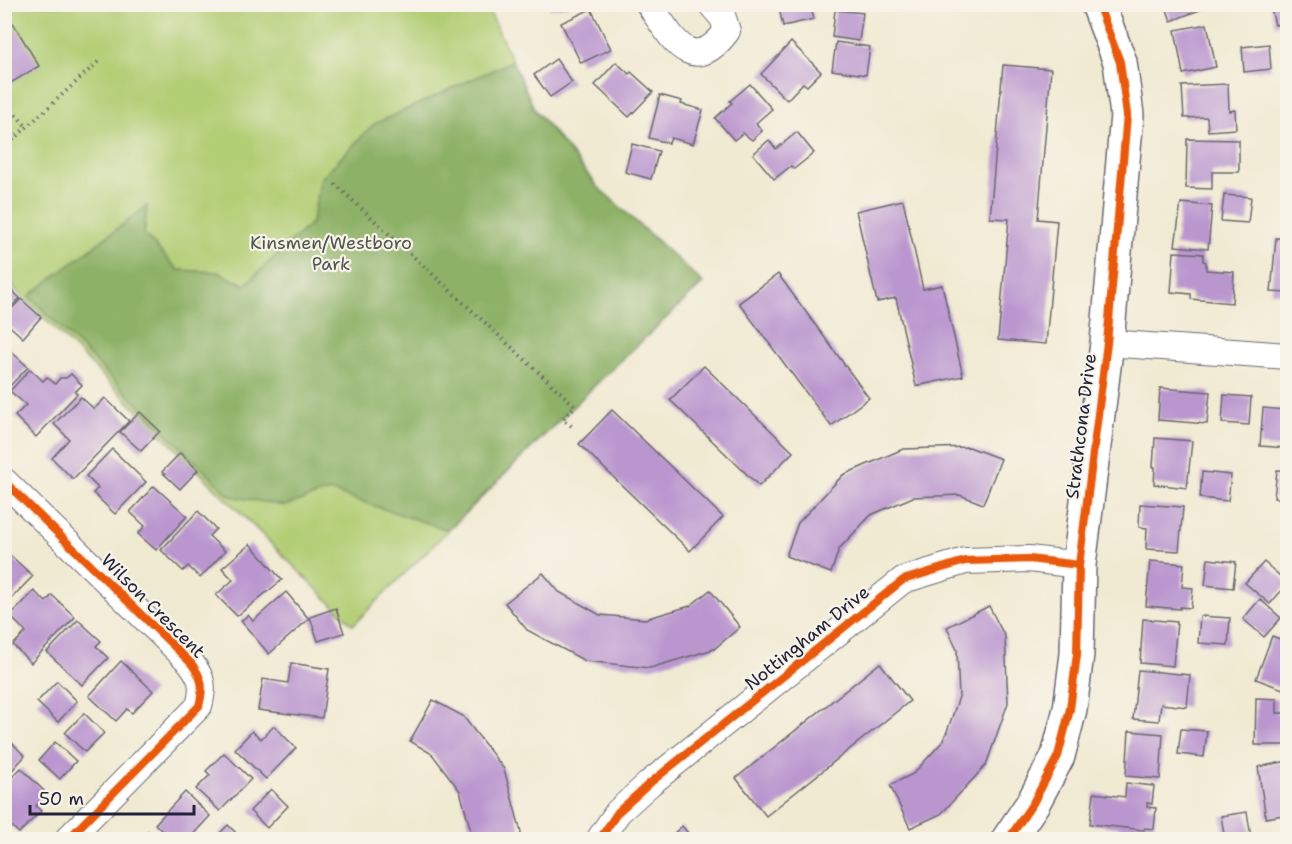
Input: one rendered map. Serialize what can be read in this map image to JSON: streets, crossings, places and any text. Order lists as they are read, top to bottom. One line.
{"streets":{"street":["Strathcona Drive","Wilson Crescent","Nottingham Drive"]},"crossings":[["Strathcona Drive","Nottingham Drive"]],"parks":["Kinsmen/Westboro Park"],"scale_bar":"50 m"}
